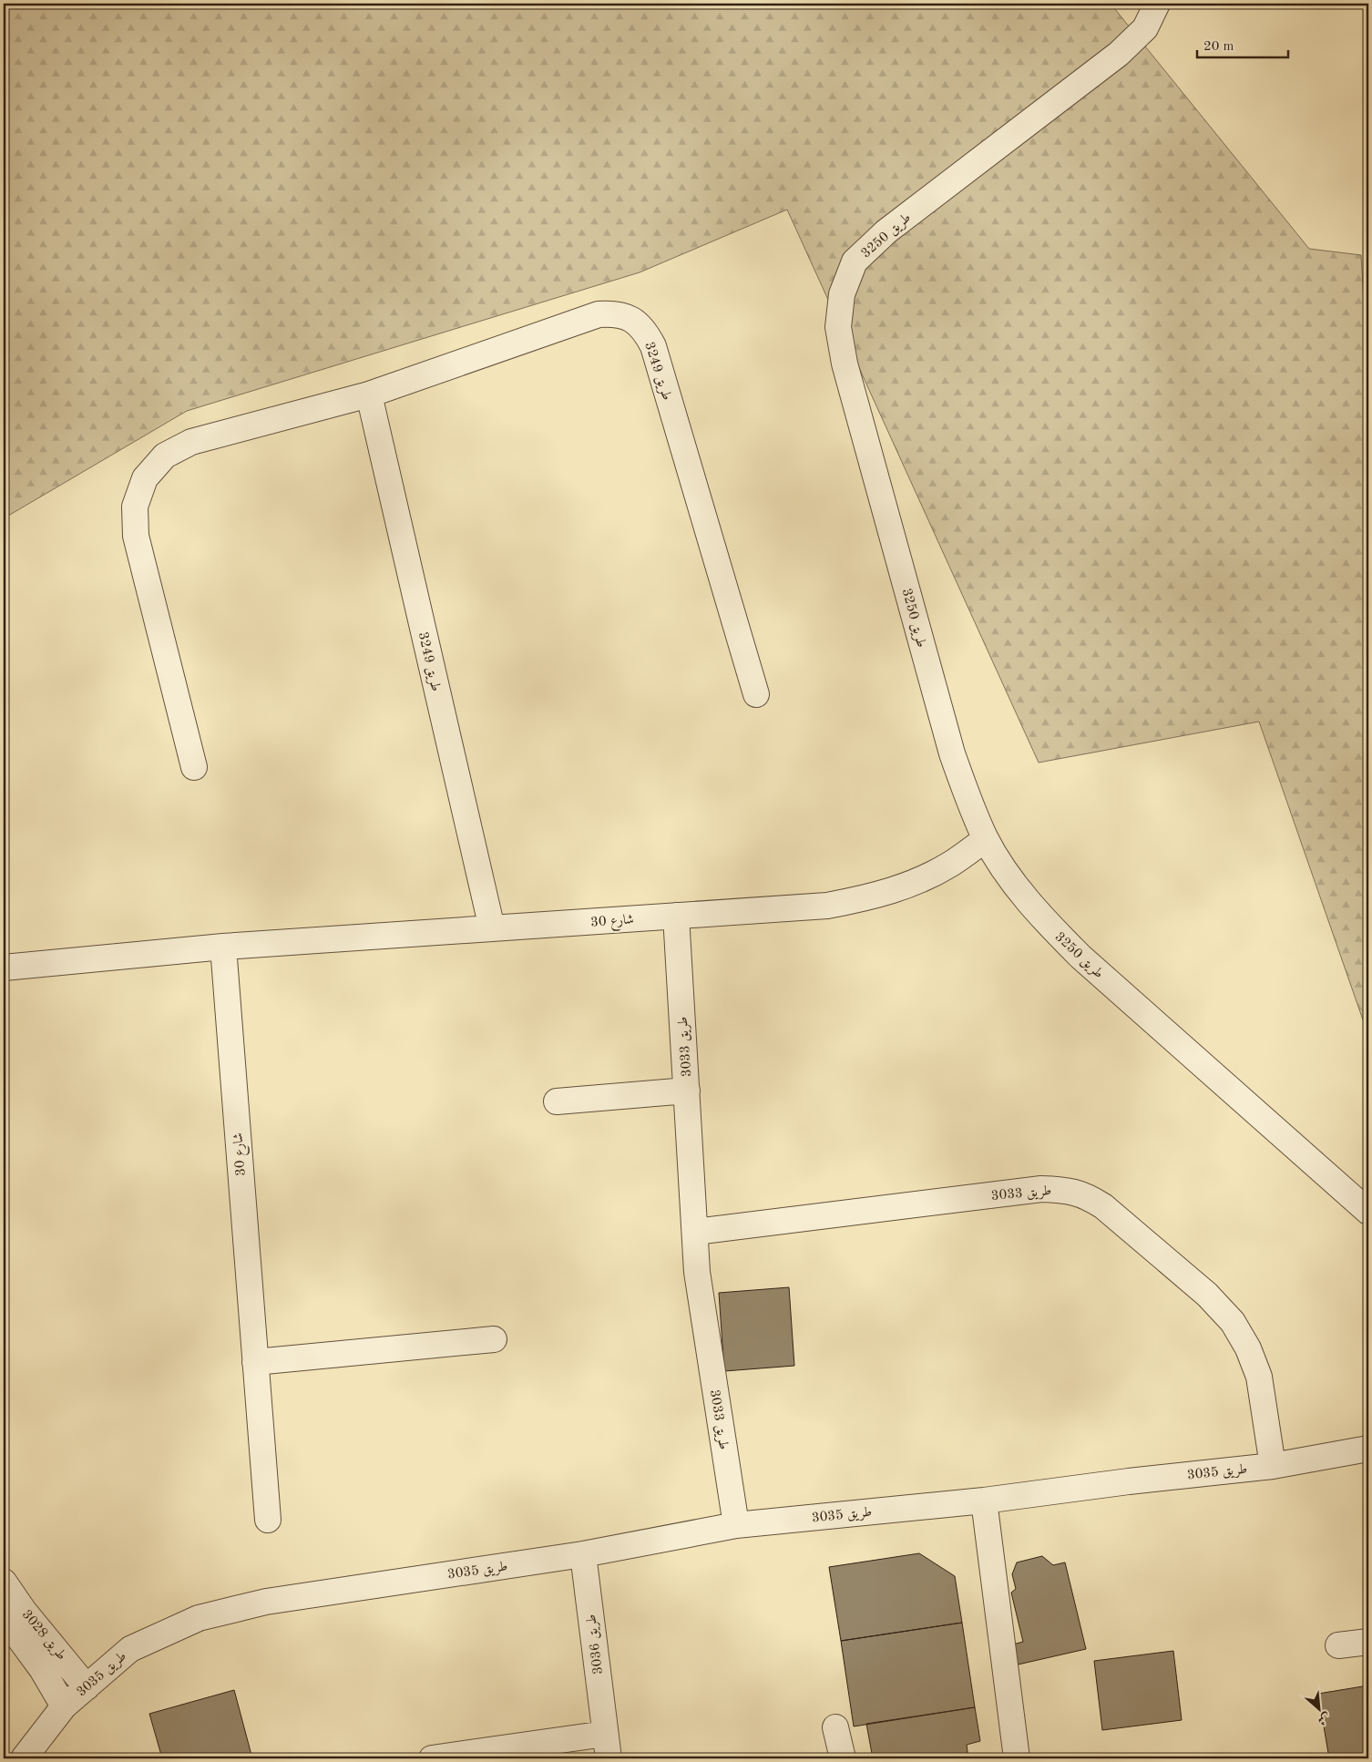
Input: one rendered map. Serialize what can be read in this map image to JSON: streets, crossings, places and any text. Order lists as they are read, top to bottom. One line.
{"streets":{"street":["طريق 3250","طريق 3249","شارع 30","طريق 3033","طريق 3035","طريق 3028","طريق 3036"]},"crossings":[["طريق 3250","شارع 30"],["طريق 3249","شارع 30"],["شارع 30","طريق 3033"],["طريق 3033","طريق 3035"],["طريق 3035","طريق 3028"],["طريق 3035","طريق 3036"]],"scale_bar":"20 m","north":"bottom right"}
